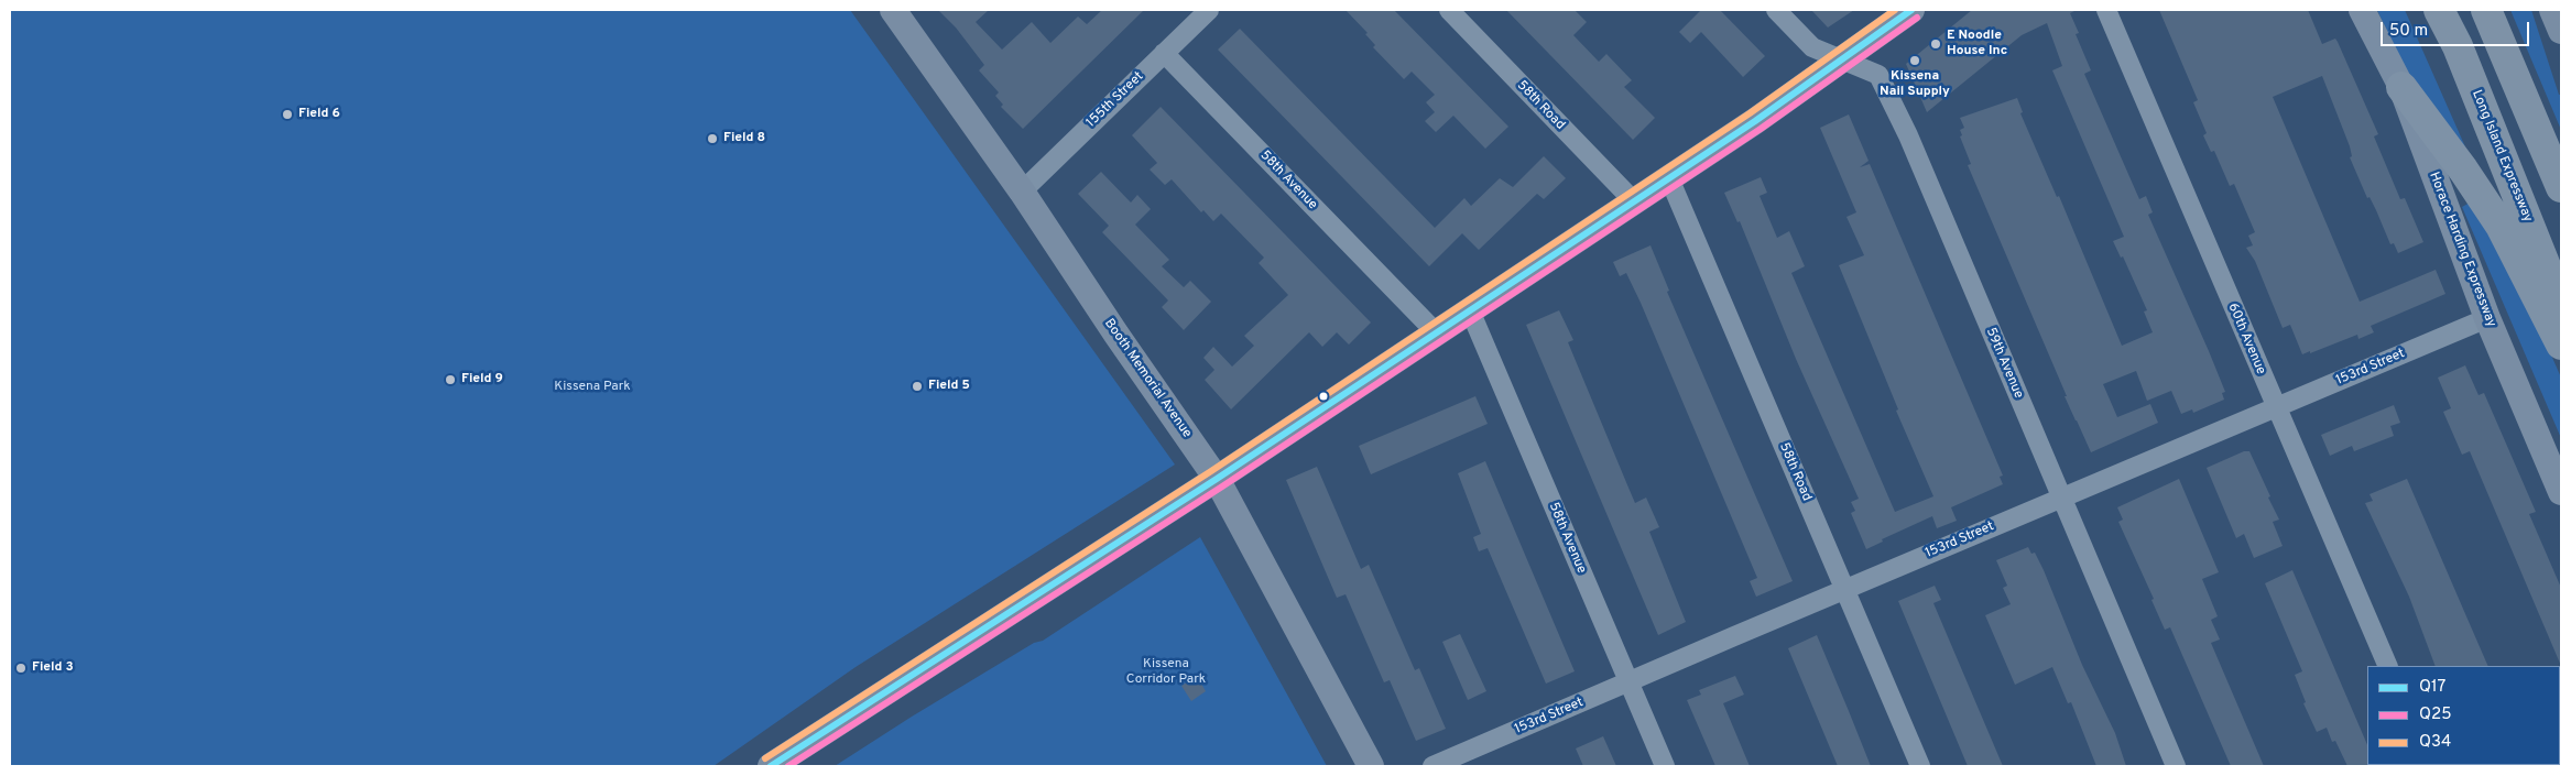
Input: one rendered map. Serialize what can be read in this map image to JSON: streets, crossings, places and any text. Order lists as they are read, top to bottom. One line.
{"streets":{"highway":["Long Island Expressway"],"main road":["Horace Harding Expressway","Booth Memorial Avenue"],"street":["155th Street","58th Road","58th Avenue","60th Avenue","59th Avenue","153rd Street"]},"crossings":[["155th Street","58th Avenue"],["155th Street","Booth Memorial Avenue"],["58th Road","153rd Street"],["58th Avenue","153rd Street"],["Horace Harding Expressway","153rd Street"],["60th Avenue","153rd Street"],["59th Avenue","153rd Street"]],"parks":["Kissena Park","Kissena Corridor Park"],"places":["E Noodle House Inc","Kissena Nail Supply","Field 6","Field 8","Field 9","Field 5","Field 3"],"lines":["transit line Q17","transit line Q34","transit line Q25"],"legend":["Q17","Q25","Q34"],"scale_bar":"50 m"}
